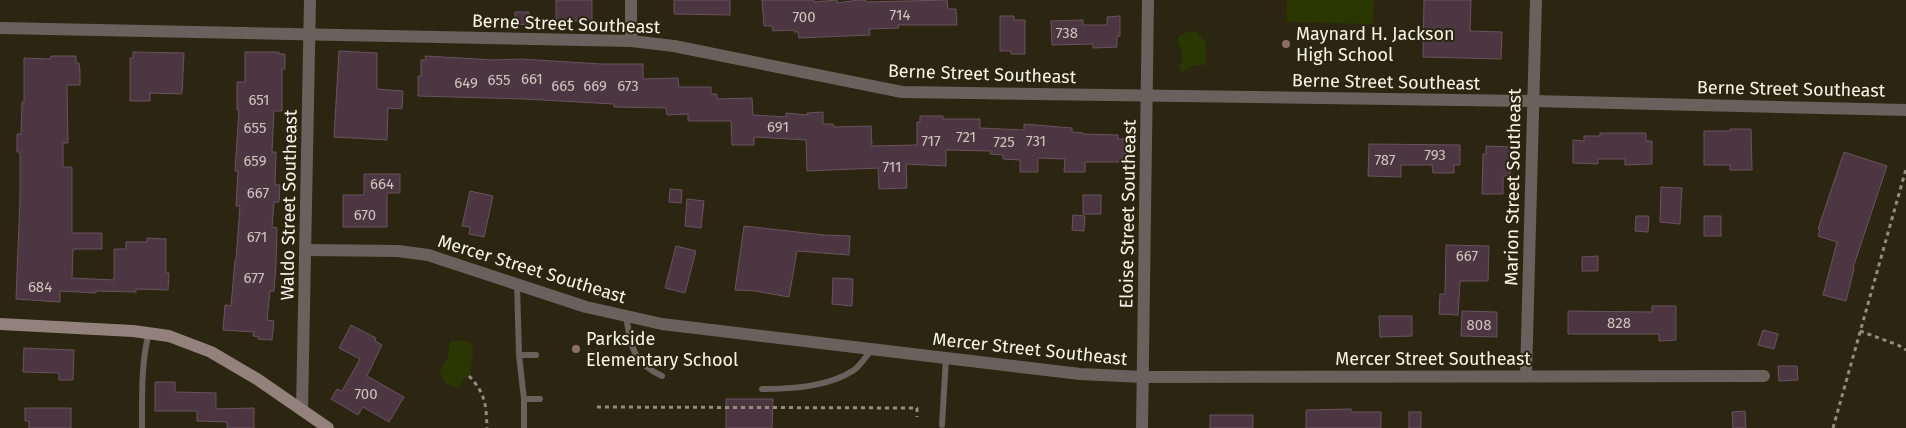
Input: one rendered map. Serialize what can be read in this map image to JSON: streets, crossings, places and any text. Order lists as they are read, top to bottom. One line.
{"streets":{"street":["Berne Street Southeast","Marion Street Southeast","Waldo Street Southeast","Eloise Street Southeast","Mercer Street Southeast"]},"crossings":[["Berne Street Southeast","Marion Street Southeast"],["Berne Street Southeast","Waldo Street Southeast"],["Berne Street Southeast","Eloise Street Southeast"],["Marion Street Southeast","Mercer Street Southeast"],["Waldo Street Southeast","Mercer Street Southeast"],["Eloise Street Southeast","Mercer Street Southeast"]],"places":["Maynard H. Jackson High School","Parkside Elementary School"],"house_numbers":["714","700","738","661","655","649","665","669","673","651","691","655","721","717","731","725","793","787","659","711","664","667","670","671","667","677","684","828","808","700"]}
